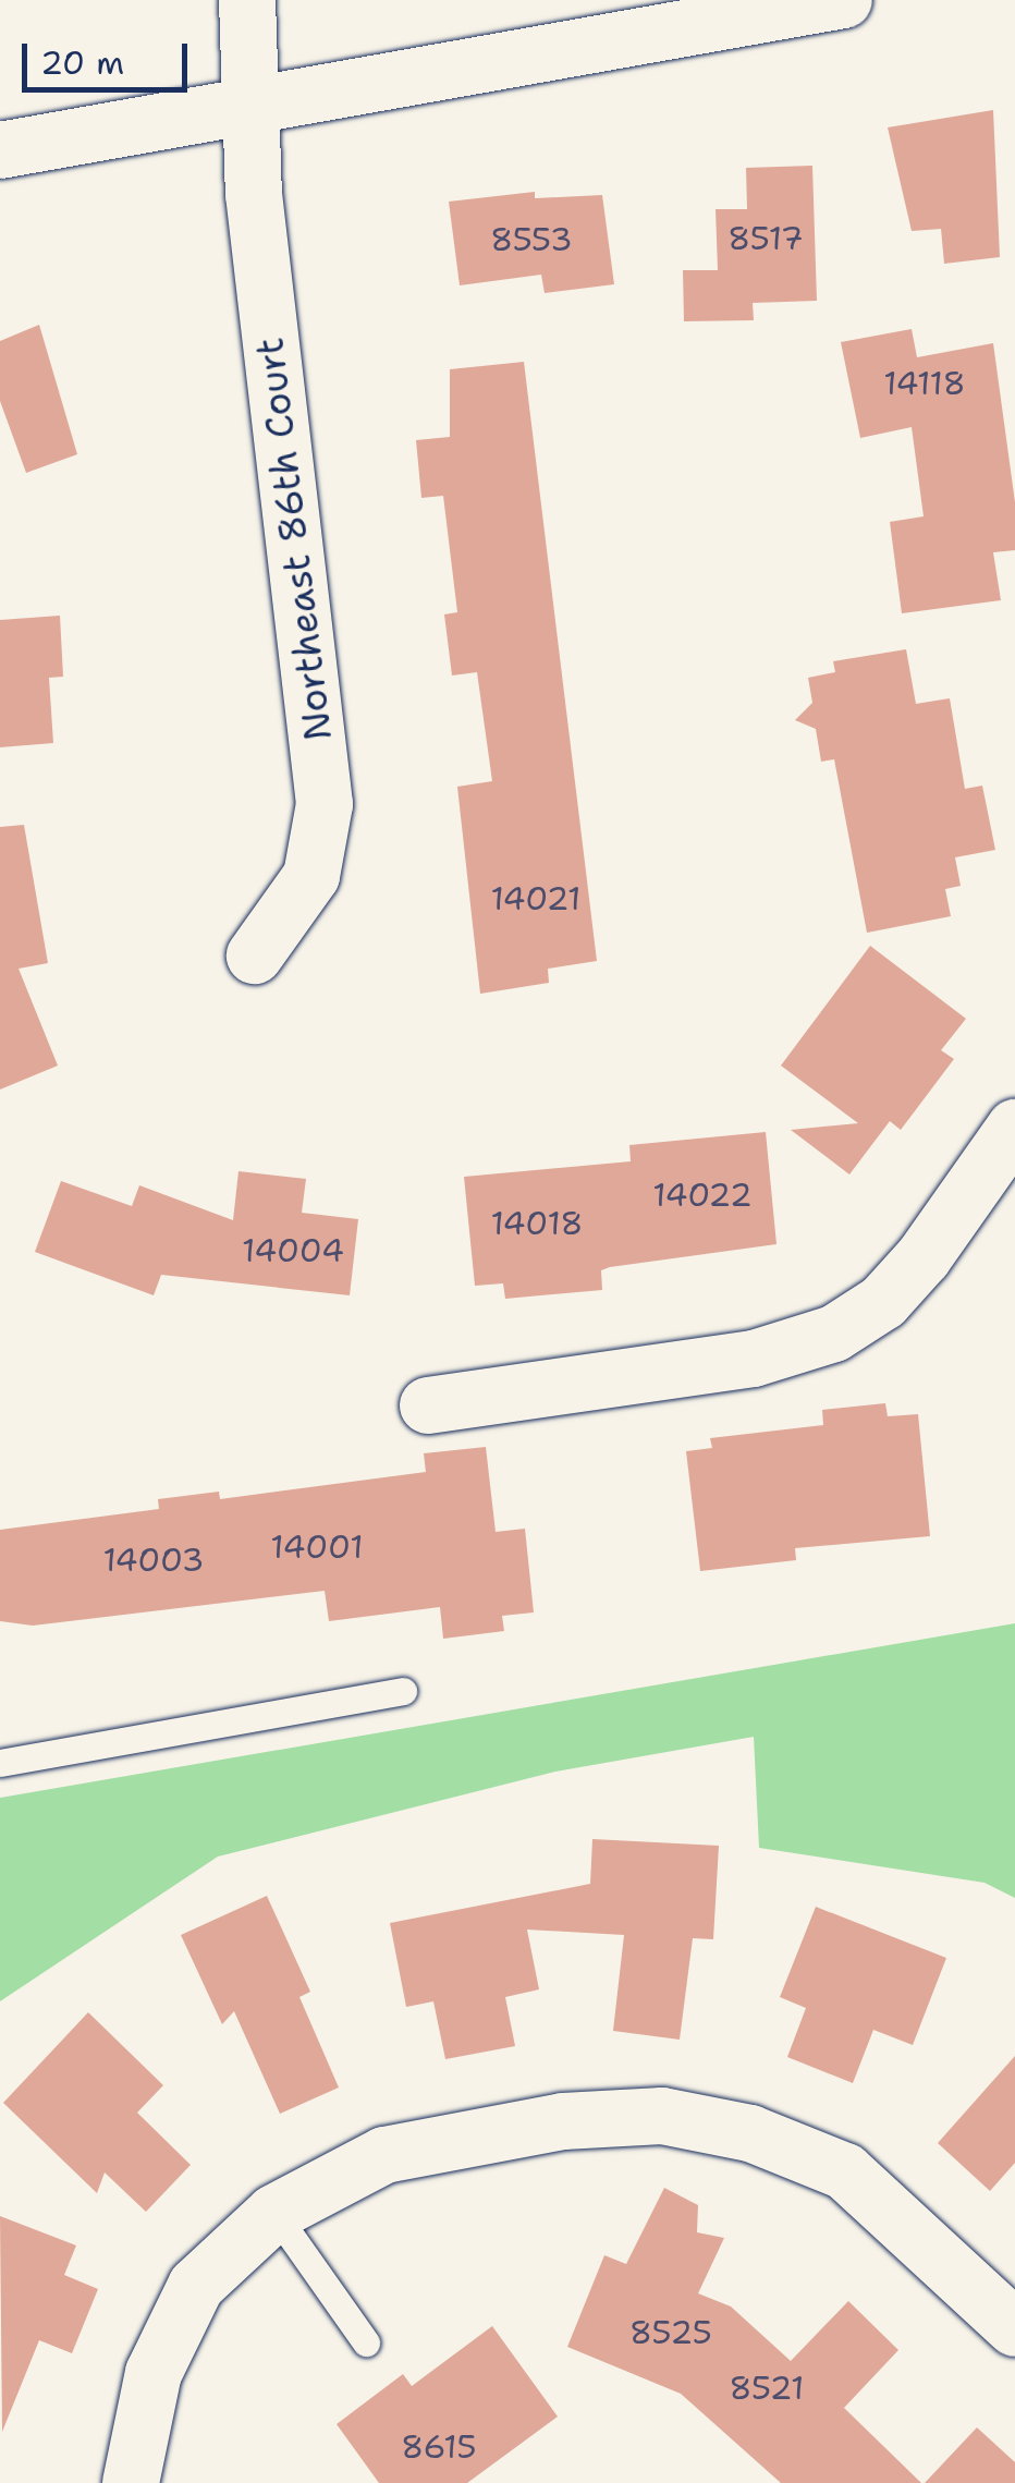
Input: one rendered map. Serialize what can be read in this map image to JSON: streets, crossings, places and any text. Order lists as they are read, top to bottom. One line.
{"streets":{"street":["Northeast 86th Court"]},"house_numbers":["8517","8553","14118","14021","14022","14018","14004","14001","14003","8525","8521","8615"],"scale_bar":"20 m"}
